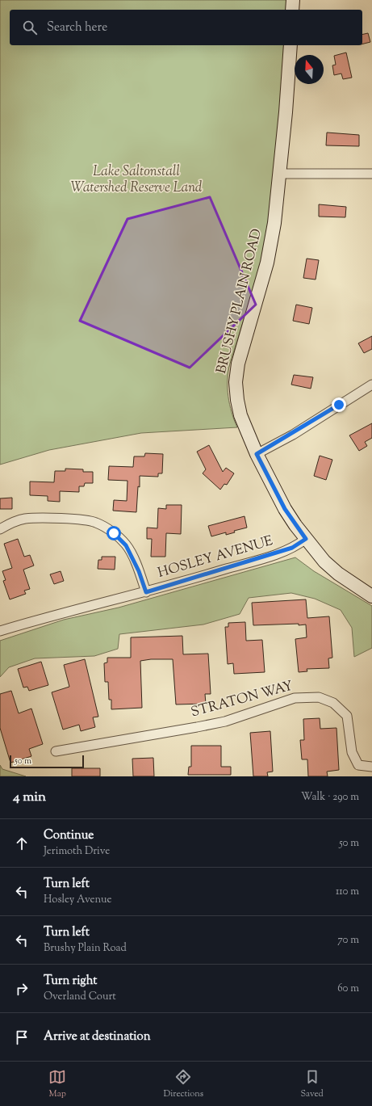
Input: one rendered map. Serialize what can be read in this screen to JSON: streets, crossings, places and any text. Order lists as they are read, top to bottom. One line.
{"streets":{"main road":["BRUSHY PLAIN ROAD"],"street":["HOSLEY AVENUE","STRATON WAY"]},"crossings":[["BRUSHY PLAIN ROAD","HOSLEY AVENUE"]],"parks":["Lake Saltonstall Watershed Reserve Land"],"scale_bar":"50 m","north":"top","page":{"search":"Search here","scale":"50 m","heading":["4 min","Walk · 290 m"],"list":[["Continue","Jerimoth Drive","50 m"],["Turn left","Hosley Avenue","110 m"],["Turn left","Brushy Plain Road","70 m"],["Turn right","Overland Court","60 m"],"Arrive at destination"],"nav":["Map","Directions","Saved"]}}
